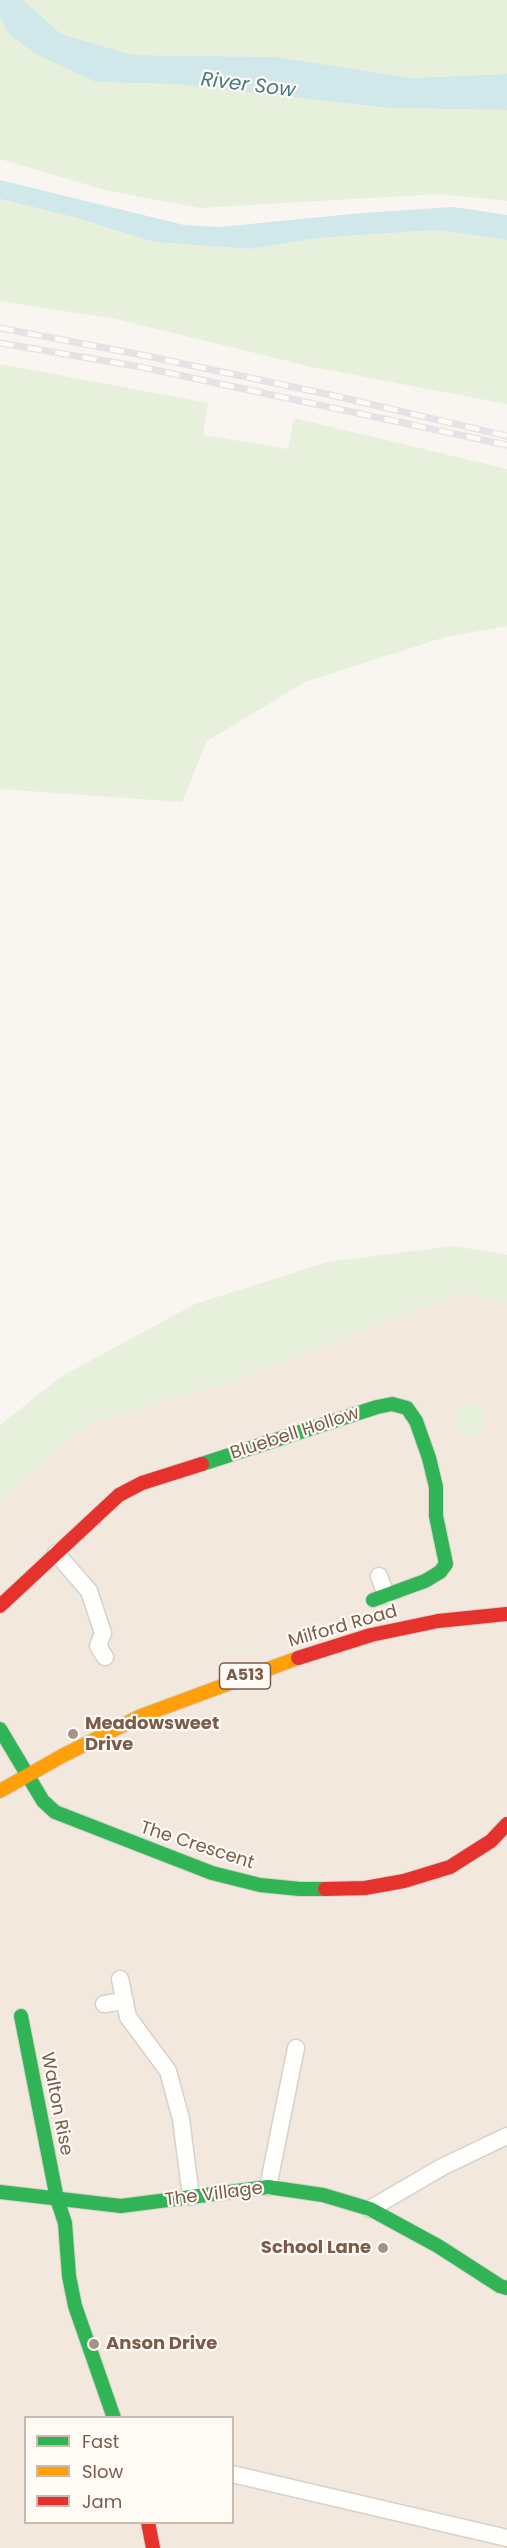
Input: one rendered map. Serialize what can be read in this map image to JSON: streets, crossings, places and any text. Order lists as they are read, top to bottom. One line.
{"streets":{"main road":["Bluebell Hollow","Milford Road","A513","The Crescent","Walton Rise","The Village"]},"crossings":[["Milford Road","The Crescent"],["Walton Rise","The Village"]],"water":["River Sow"],"places":["Meadowsweet Drive","School Lane","Anson Drive"],"legend":["Fast","Slow","Jam"]}
